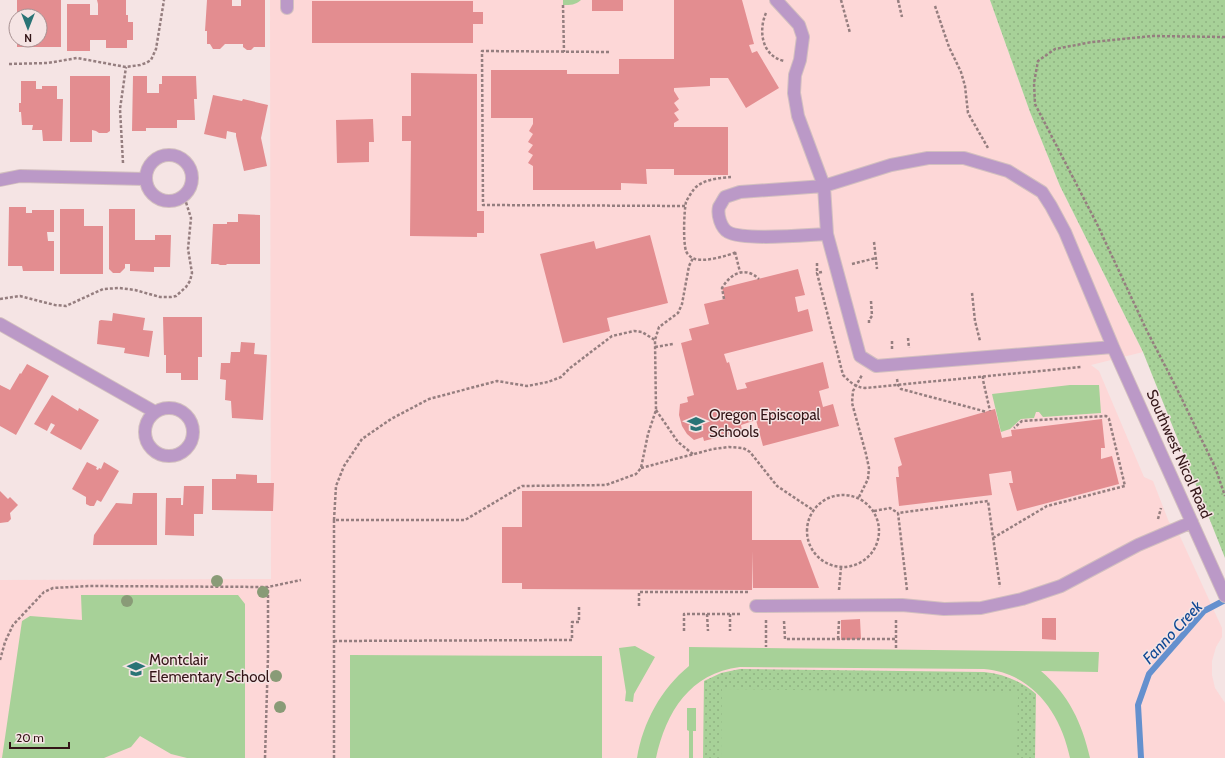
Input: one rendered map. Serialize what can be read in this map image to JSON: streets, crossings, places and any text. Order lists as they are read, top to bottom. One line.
{"streets":{"street":["Southwest Nicol Road"]},"water":["Fanno Creek"],"places":{"school or university":["Oregon Episcopal Schools","Montclair Elementary School"]},"scale_bar":"20 m","north":"bottom"}
